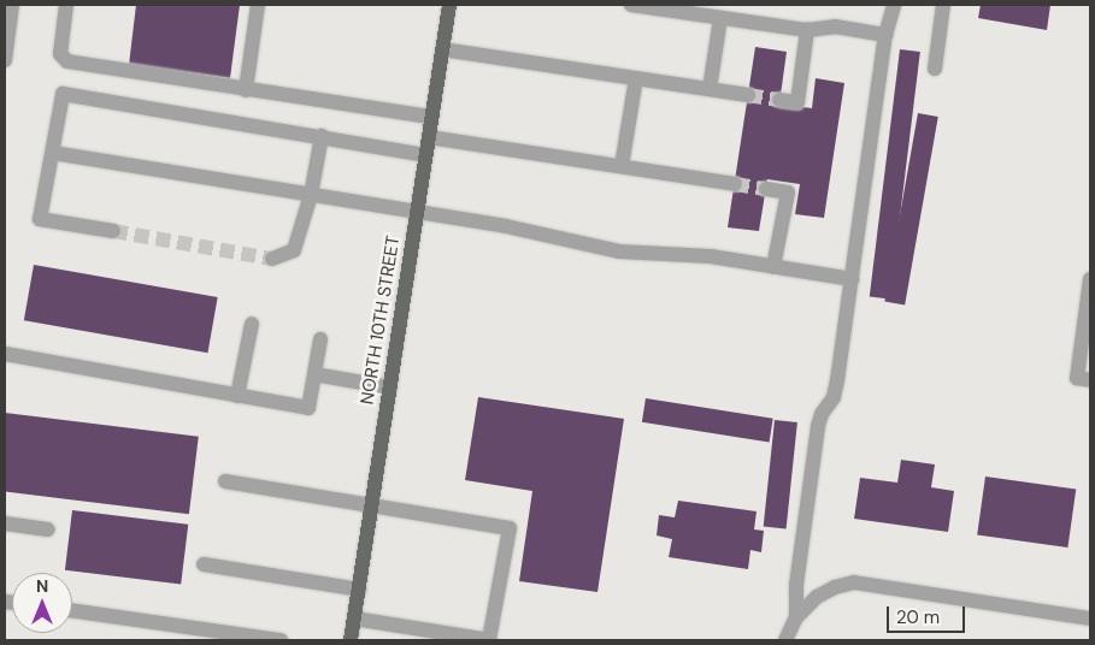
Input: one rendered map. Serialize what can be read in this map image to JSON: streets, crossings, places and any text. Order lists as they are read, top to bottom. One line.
{"streets":{"main road":["NORTH 10TH STREET"]},"scale_bar":"20 m","north":"top"}
